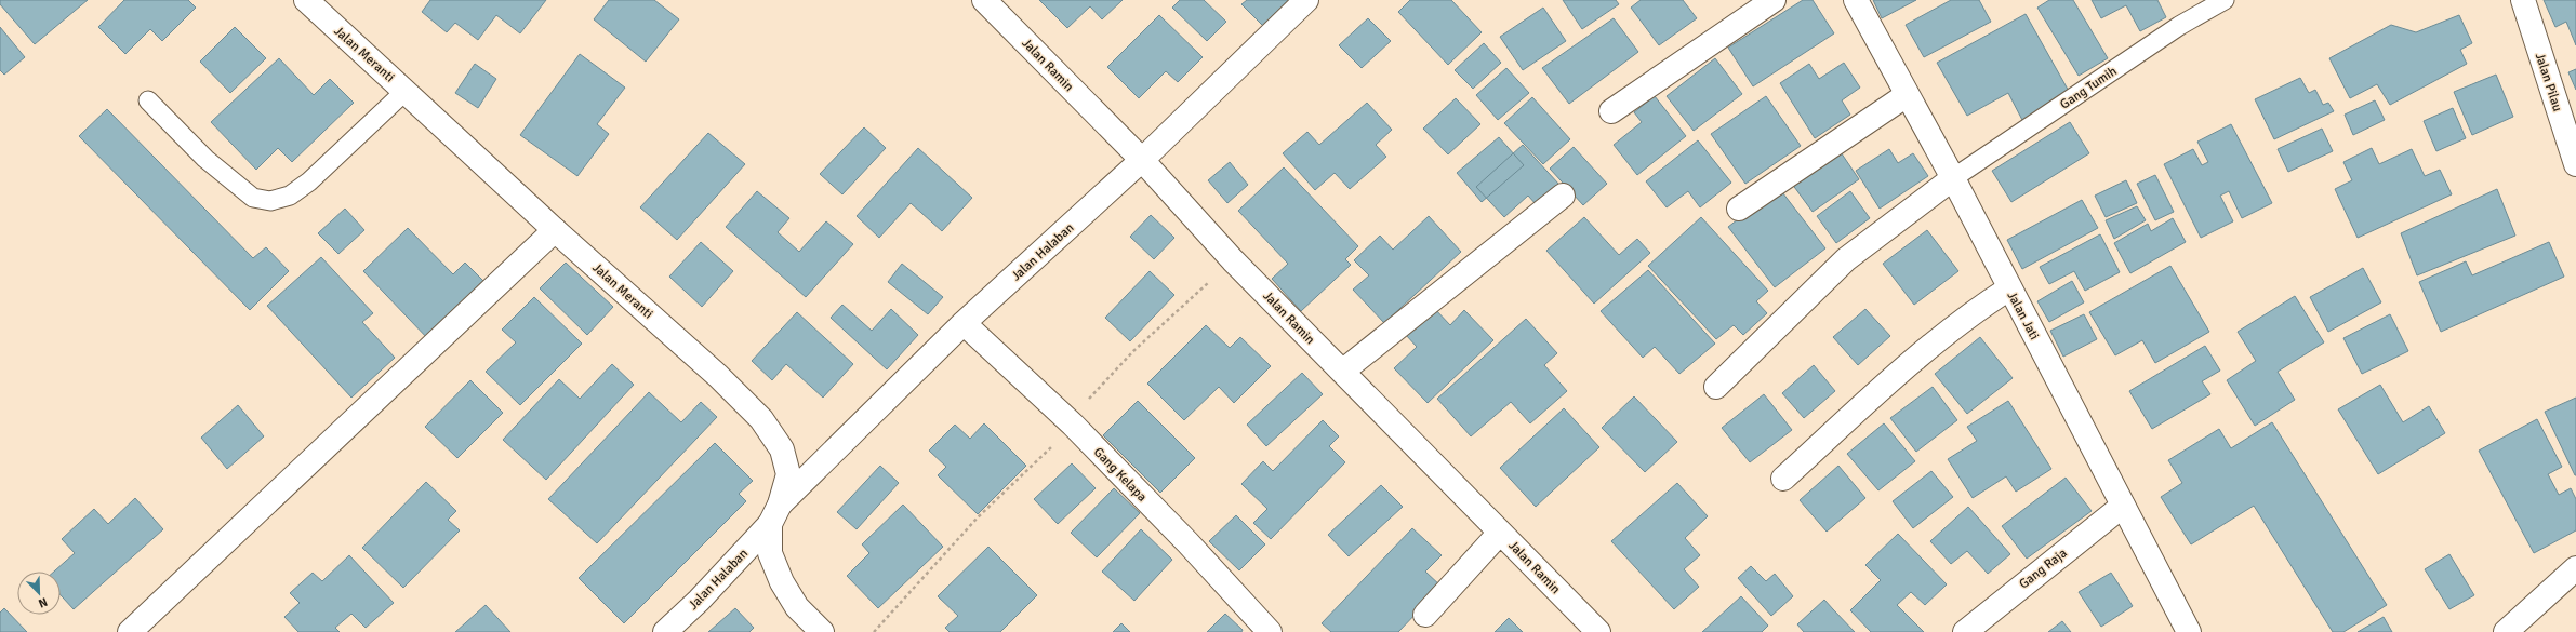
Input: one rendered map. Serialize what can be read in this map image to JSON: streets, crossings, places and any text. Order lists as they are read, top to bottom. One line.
{"streets":{"street":["Jalan Meranti","Jalan Ramin","Jalan Pilau","Jalan Halaban","Jalan Jati","Gang Kelapa","Gang Raja"],"lane":["Gang Tumih"]},"crossings":[["Jalan Meranti","Jalan Halaban"],["Jalan Ramin","Jalan Halaban"],["Gang Tumih","Jalan Jati"],["Jalan Halaban","Gang Kelapa"],["Jalan Jati","Gang Raja"]],"north":"bottom right"}
